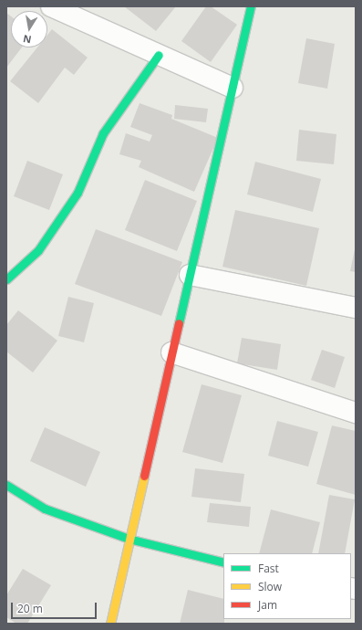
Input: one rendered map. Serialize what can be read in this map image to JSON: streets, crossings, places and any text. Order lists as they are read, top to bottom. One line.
{"legend":["Fast","Slow","Jam"],"scale_bar":"20 m","north":"bottom"}
